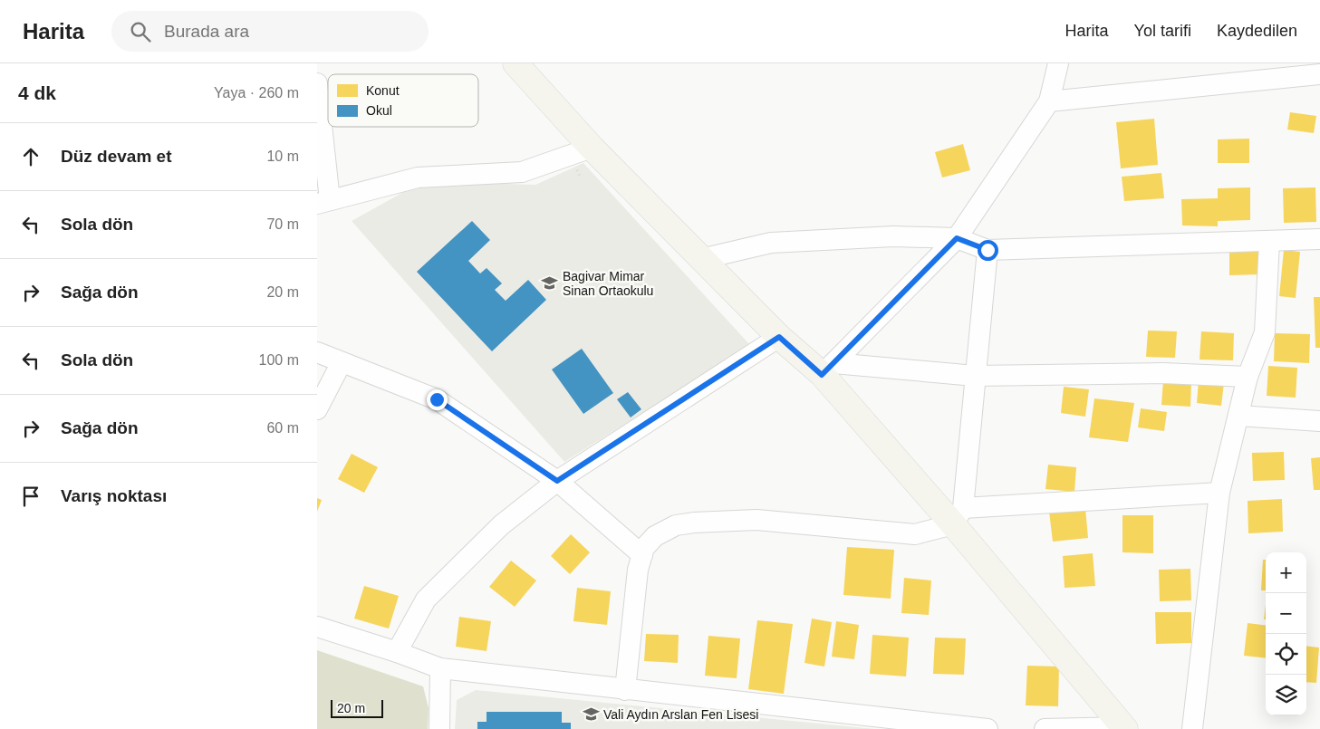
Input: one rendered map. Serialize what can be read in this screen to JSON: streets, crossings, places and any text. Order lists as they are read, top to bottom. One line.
{"places":{"school or university":["Bagivar Mimar Sinan Ortaokulu","Vali Aydın Arslan Fen Lisesi"]},"legend":["Konut","Okul"],"scale_bar":"20 m","page":{"header":"Harita","search":"Burada ara","nav":["Harita","Yol tarifi","Kaydedilen"],"heading":["4 dk","Yaya · 260 m"],"list":[["Düz devam et","10 m"],["Sola dön","70 m"],["Sağa dön","20 m"],["Sola dön","100 m"],["Sağa dön","60 m"],"Varış noktası"],"map_buttons":["+","−"],"scale":"20 m"}}
